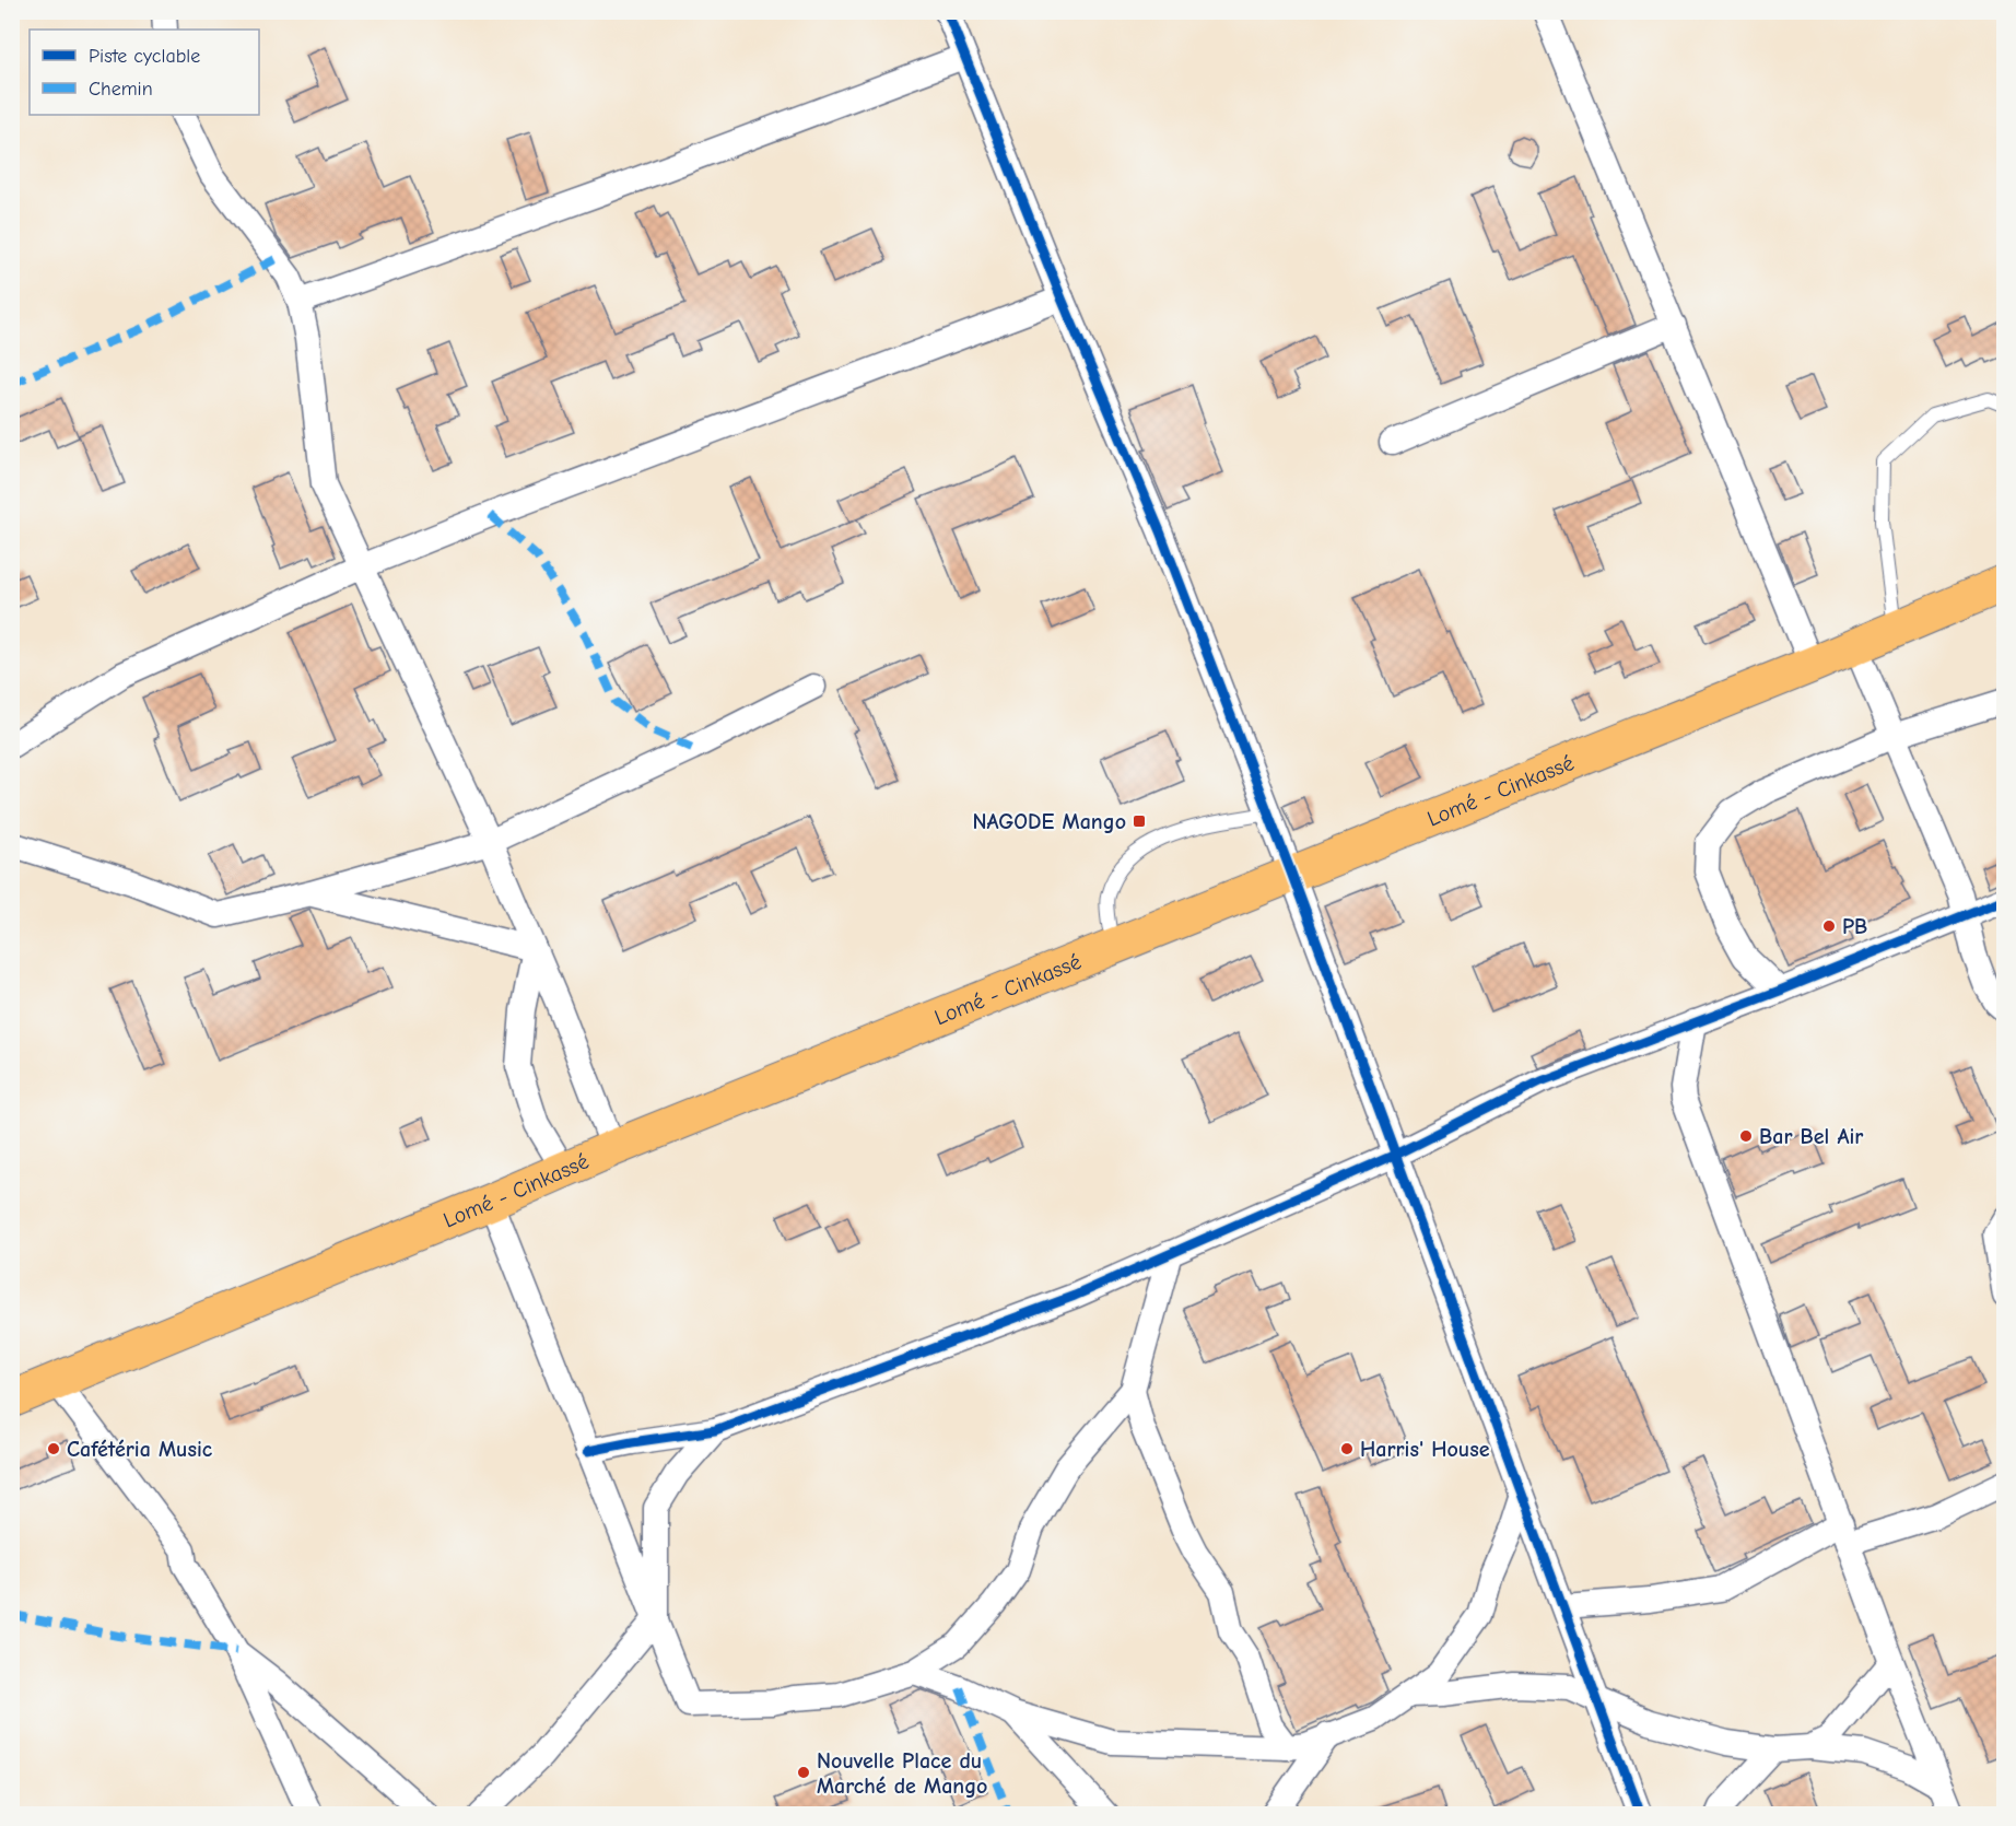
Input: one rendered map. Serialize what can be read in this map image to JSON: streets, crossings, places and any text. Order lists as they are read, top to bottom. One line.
{"streets":{"highway":["Lomé - Cinkassé"]},"places":{"transit":["NAGODE Mango"],"other":["PB","Bar Bel Air","Cafétéria Music","Harris' House","Nouvelle Place du Marché de Mango"]},"legend":["Piste cyclable","Chemin"]}
